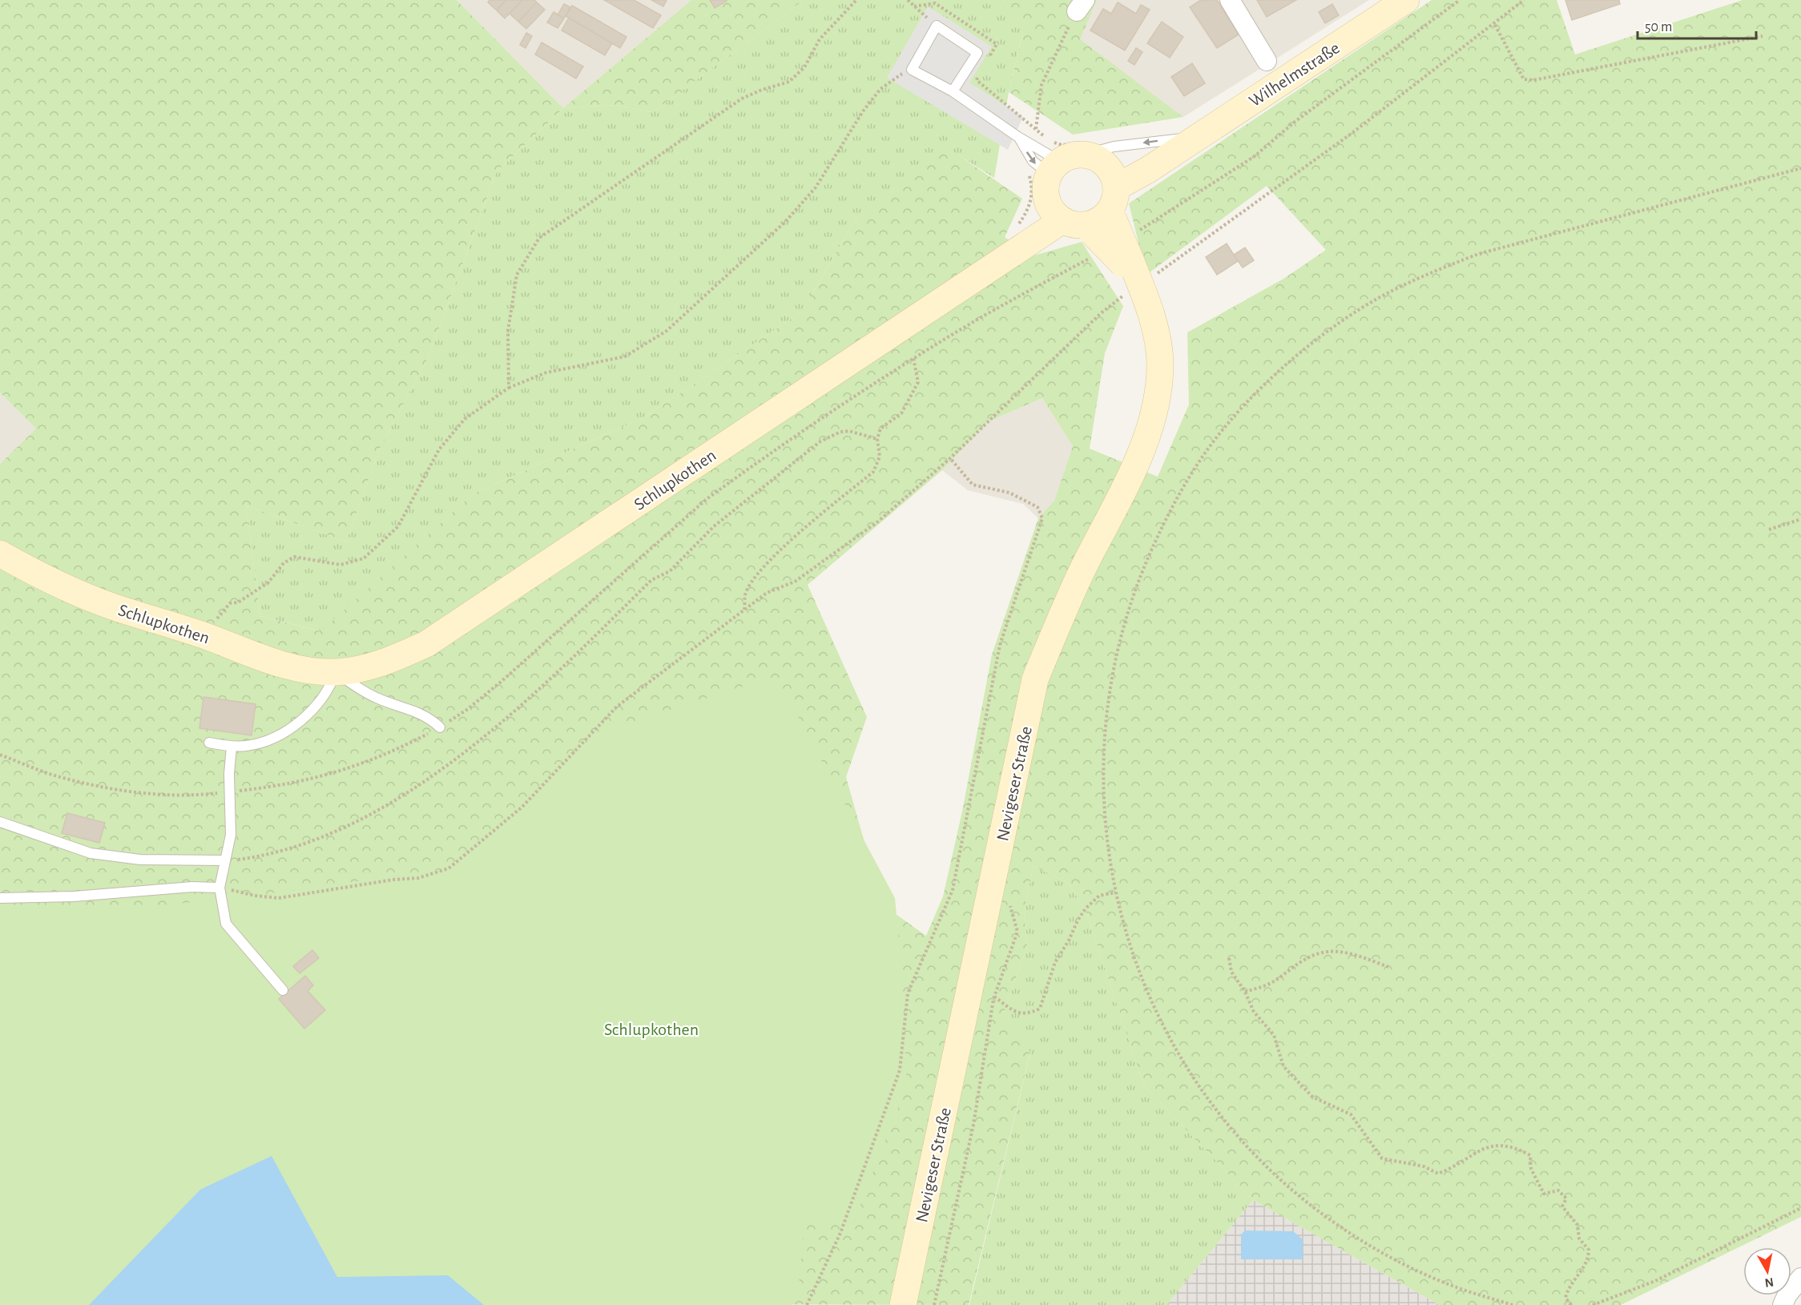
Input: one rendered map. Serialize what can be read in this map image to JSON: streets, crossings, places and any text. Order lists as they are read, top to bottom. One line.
{"streets":{"main road":["Wilhelmstraße","Schlupkothen","Nevigeser Straße"]},"crossings":[["Wilhelmstraße","Schlupkothen"],["Wilhelmstraße","Nevigeser Straße"],["Schlupkothen","Nevigeser Straße"]],"parks":["Schlupkothen"],"scale_bar":"50 m","north":"bottom"}
